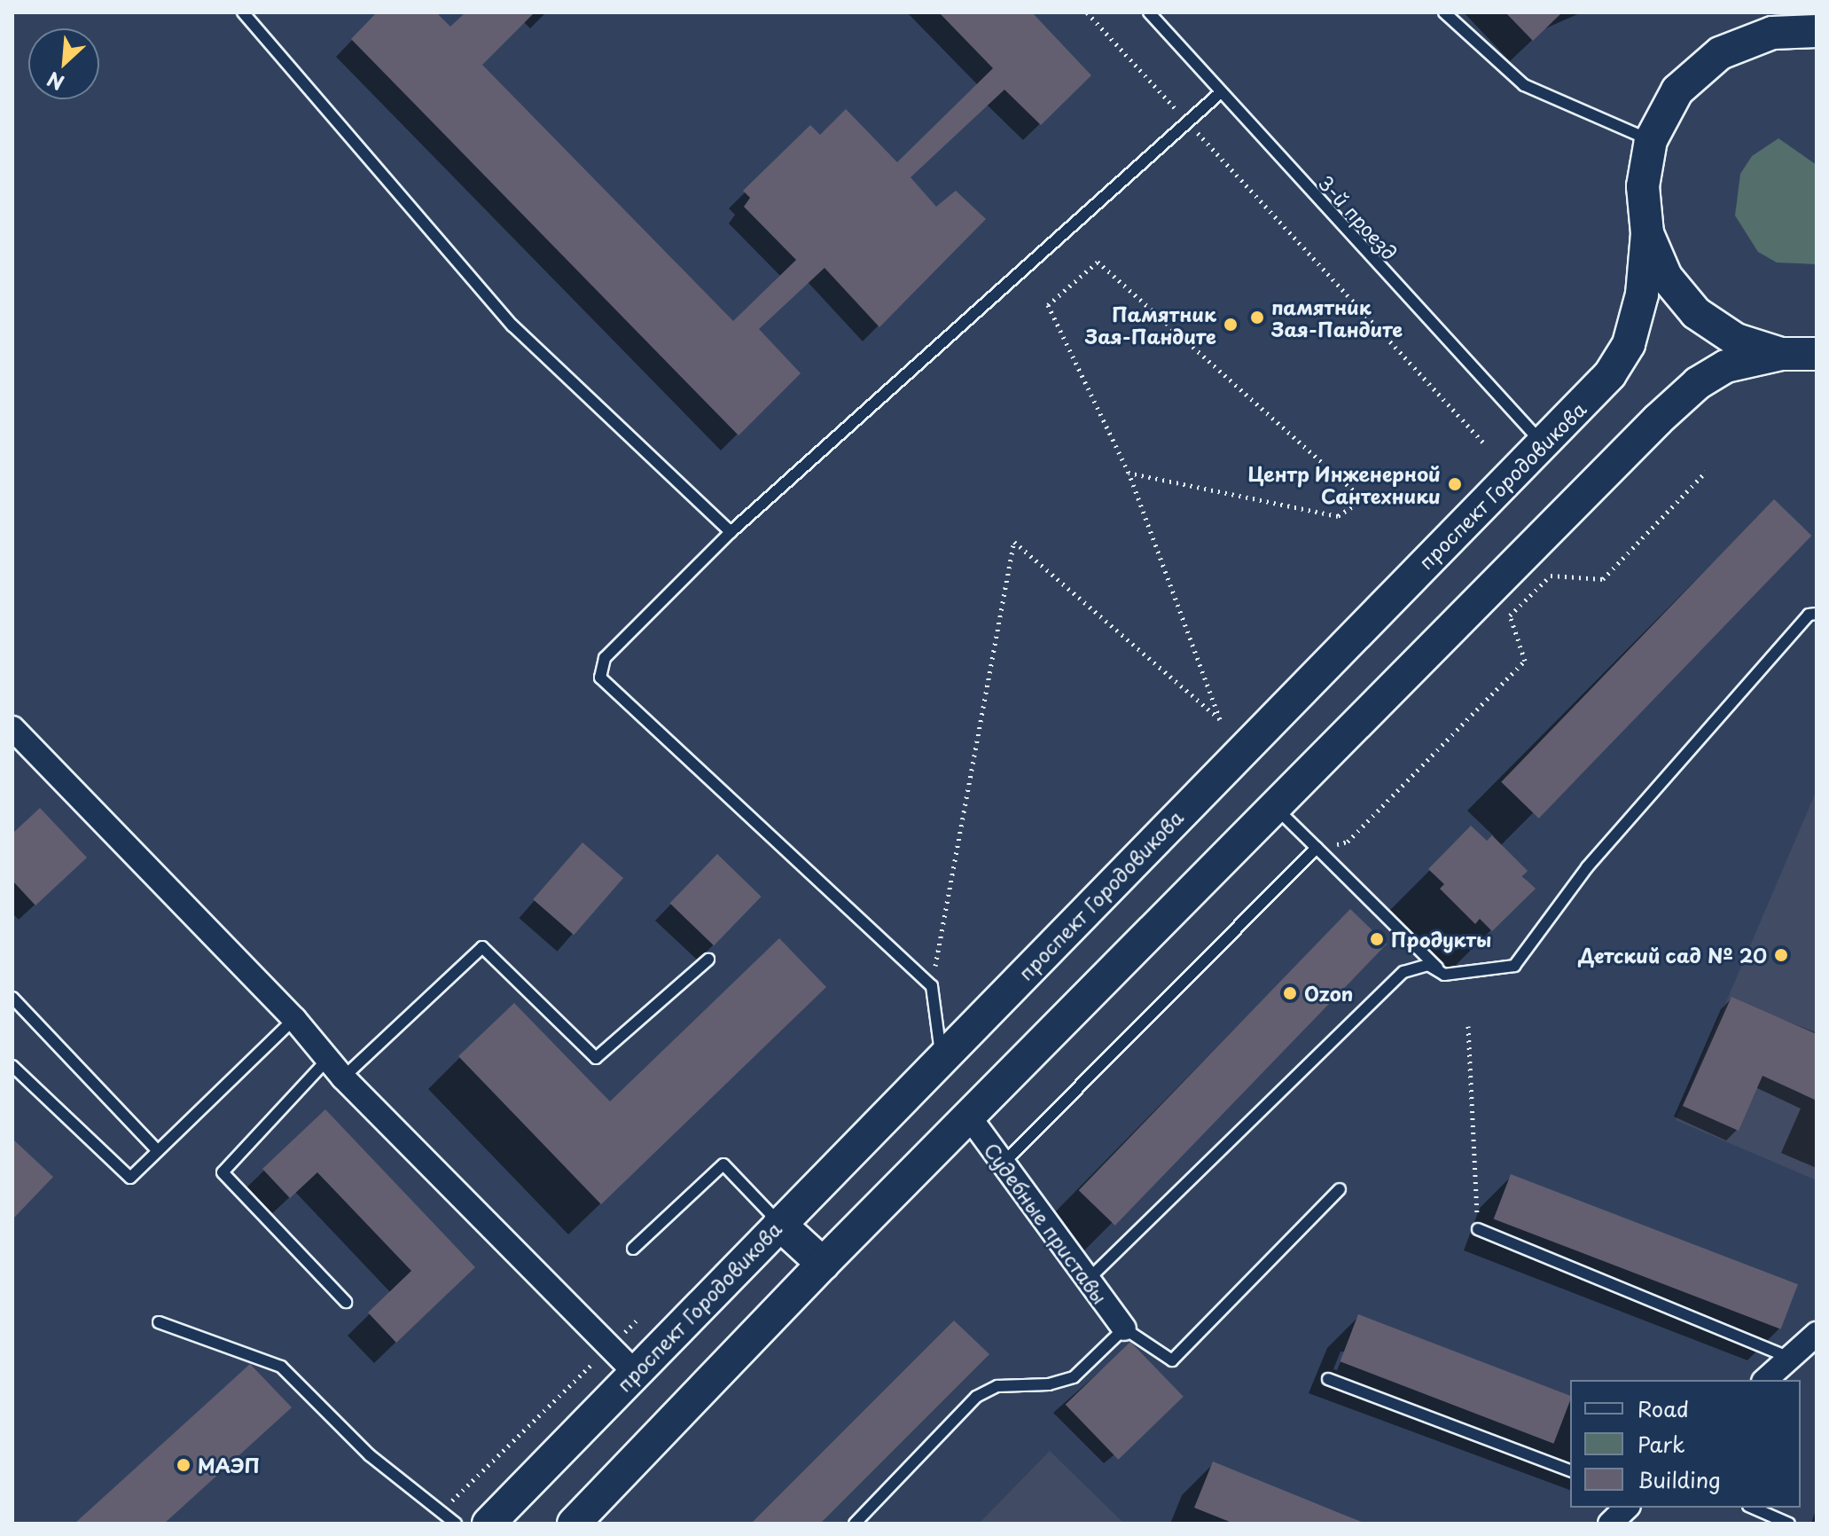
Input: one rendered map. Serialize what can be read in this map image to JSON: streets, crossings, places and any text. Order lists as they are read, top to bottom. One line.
{"streets":{"street":["проспект Городовикова","Судебные приставы"],"lane":["3-й проезд"]},"crossings":[["3-й проезд","проспект Городовикова"]],"places":["памятник Зая-Пандите","Памятник Зая-Пандите","Центр Инженерной Сантехники","Продукты","Детский сад № 20","Ozon","МАЭП"],"legend":["Road","Park","Building"],"north":"bottom left"}
